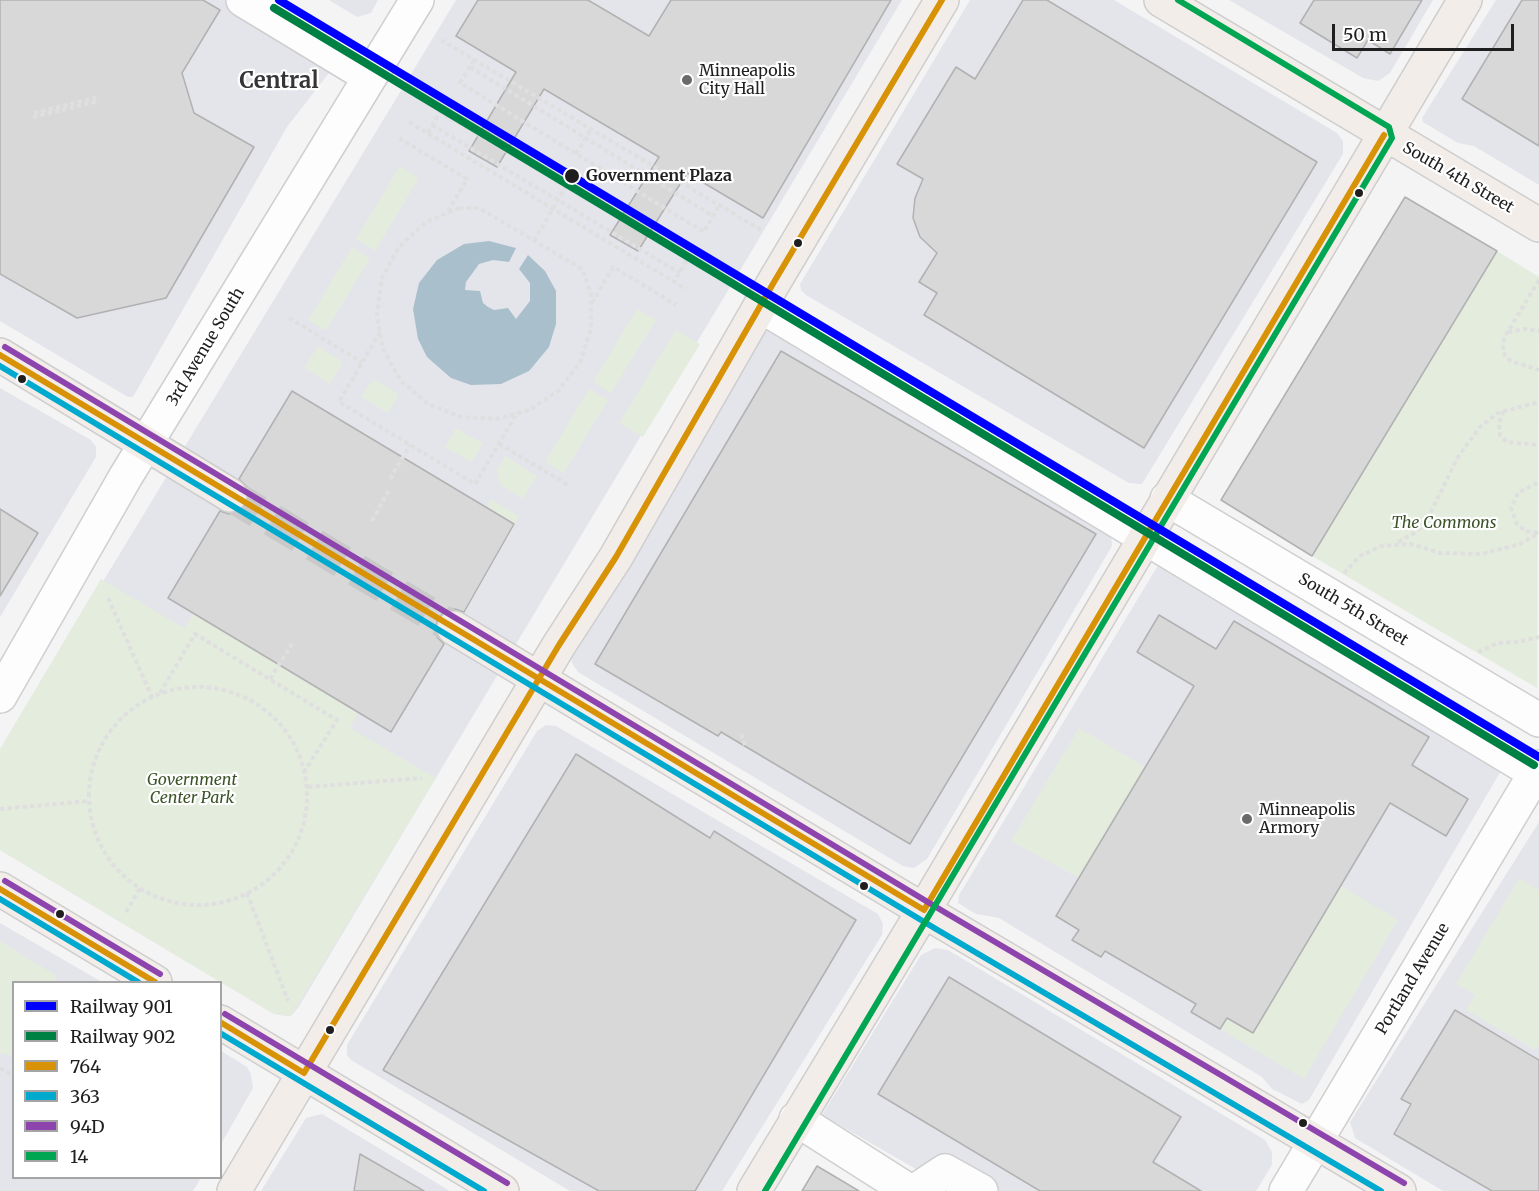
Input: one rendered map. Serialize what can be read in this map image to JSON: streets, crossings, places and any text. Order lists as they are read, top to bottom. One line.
{"streets":{"main road":["South 4th Street"],"street":["3rd Avenue South","South 5th Street","Portland Avenue"]},"districts":["Central"],"parks":["The Commons","Government Center Park"],"places":["Minneapolis City Hall","Government Plaza","Minneapolis Armory"],"lines":["rail line 901","transit line 764","transit line 14","rail line 902","transit line 94D","transit line 363"],"legend":["Railway 901","Railway 902","764","363","94D","14"],"scale_bar":"50 m"}
